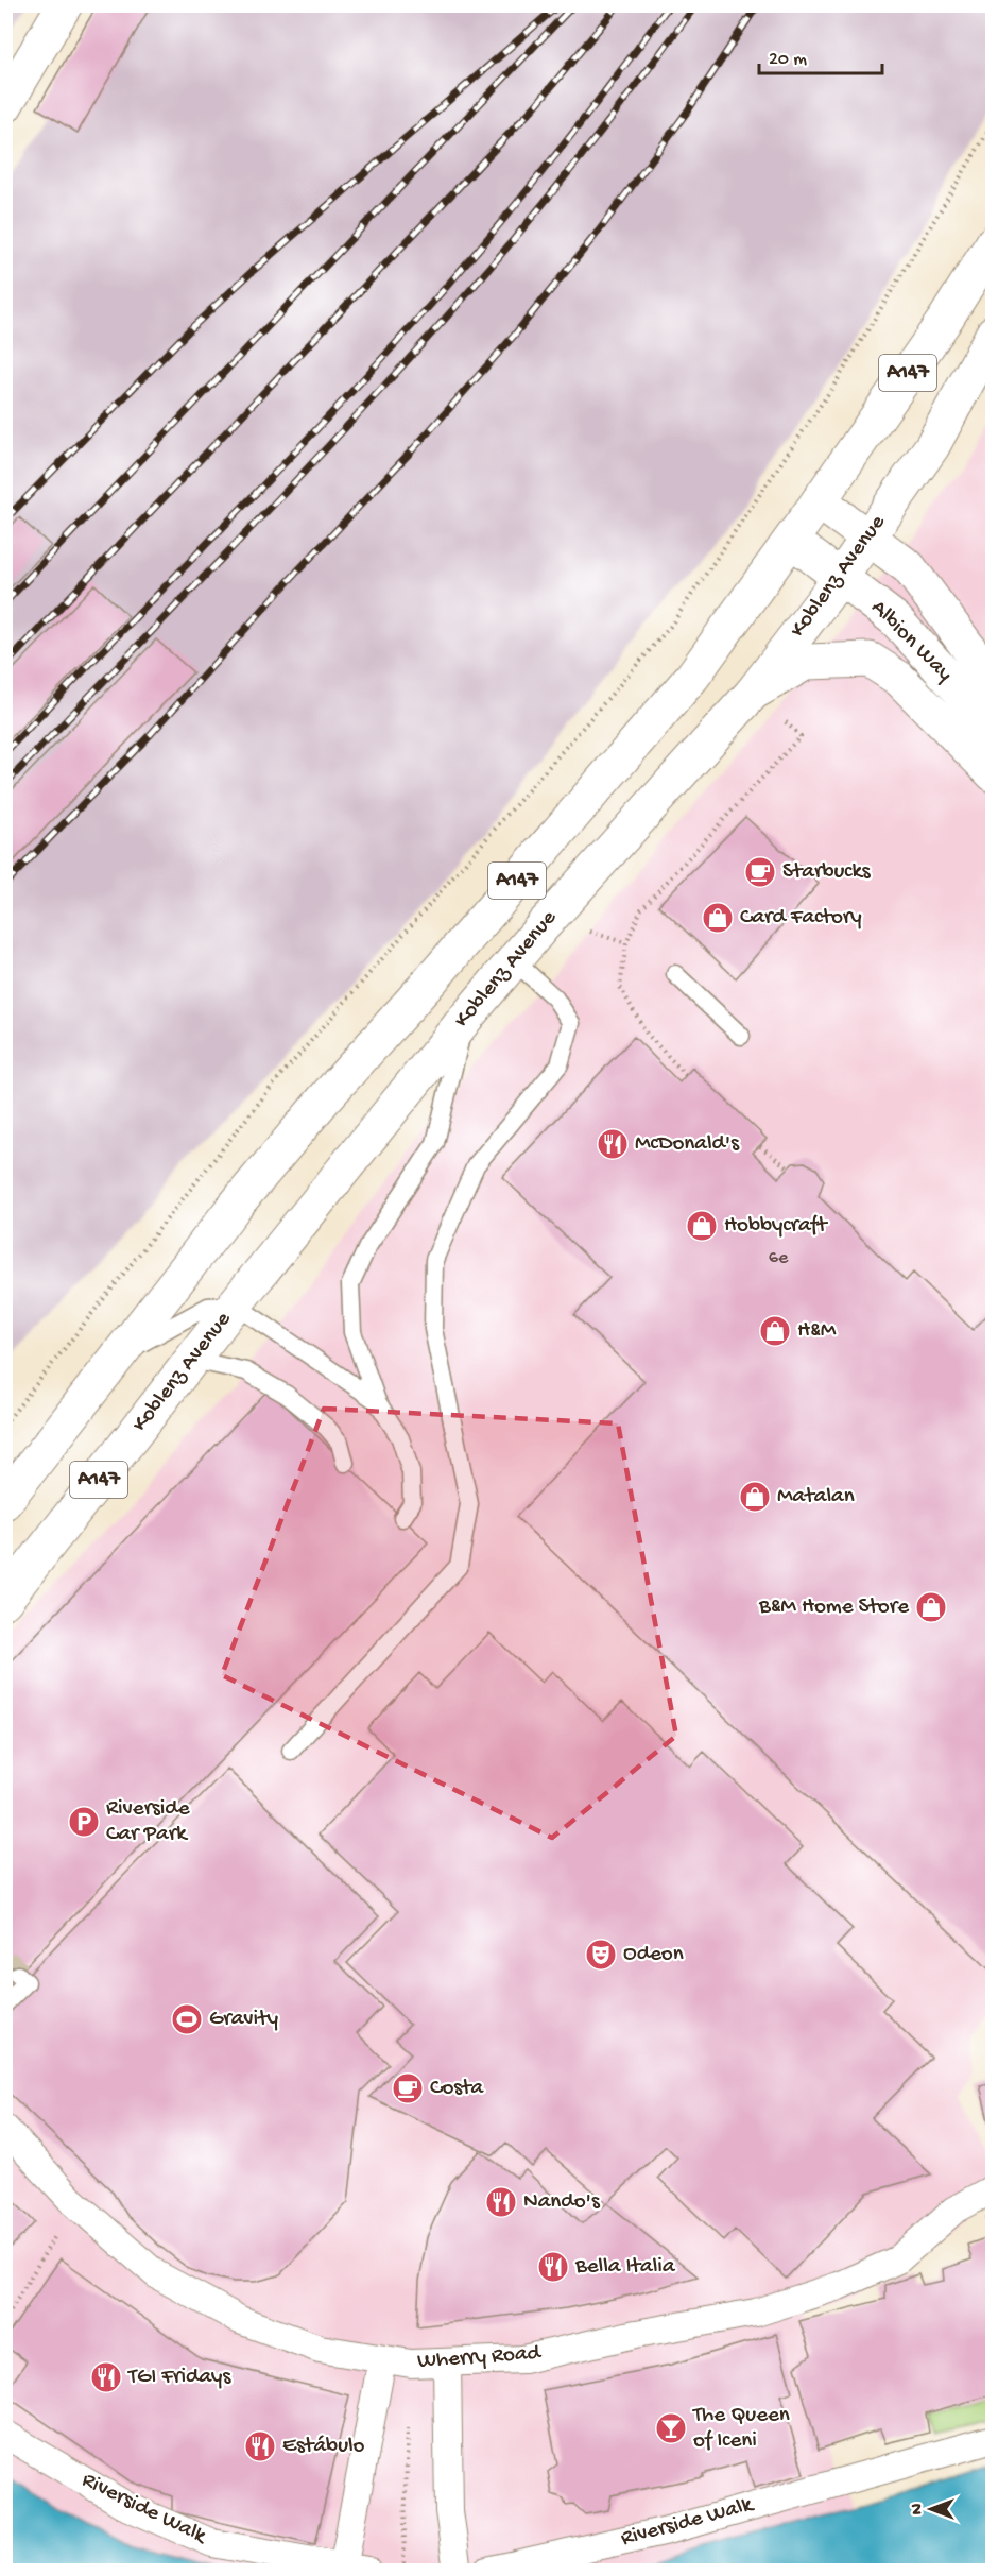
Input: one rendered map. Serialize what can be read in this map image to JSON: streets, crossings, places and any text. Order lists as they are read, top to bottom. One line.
{"streets":{"main road":["A147","Koblenz Avenue","Albion Way"],"street":["Wherry Road","Riverside Walk"]},"crossings":[["A147","Albion Way"],["Koblenz Avenue","Albion Way"]],"places":{"cafe":["Starbucks","Costa"],"shop":["Card Factory","Hobbycraft","H&M","Matalan","B&M Home Store"],"restaurant":["McDonald's","Nando's","Bella Italia","TGI Fridays","Estábulo"],"parking":["Riverside Car Park"],"theatre":["Odeon"],"sports":["Gravity"],"bar":["The Queen of Iceni"]},"house_numbers":["6e"],"scale_bar":"20 m","north":"left"}
